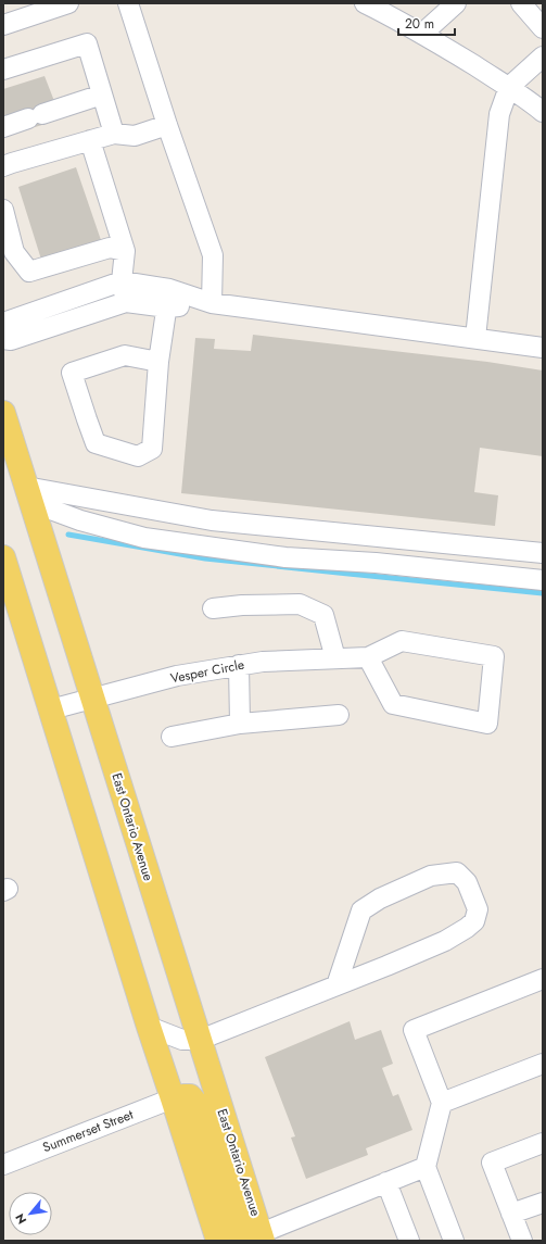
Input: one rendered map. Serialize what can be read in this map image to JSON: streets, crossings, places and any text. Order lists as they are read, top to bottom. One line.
{"streets":{"main road":["East Ontario Avenue"],"street":["Vesper Circle","Summerset Street"]},"crossings":[["Vesper Circle","East Ontario Avenue"]],"scale_bar":"20 m","north":"bottom left"}
